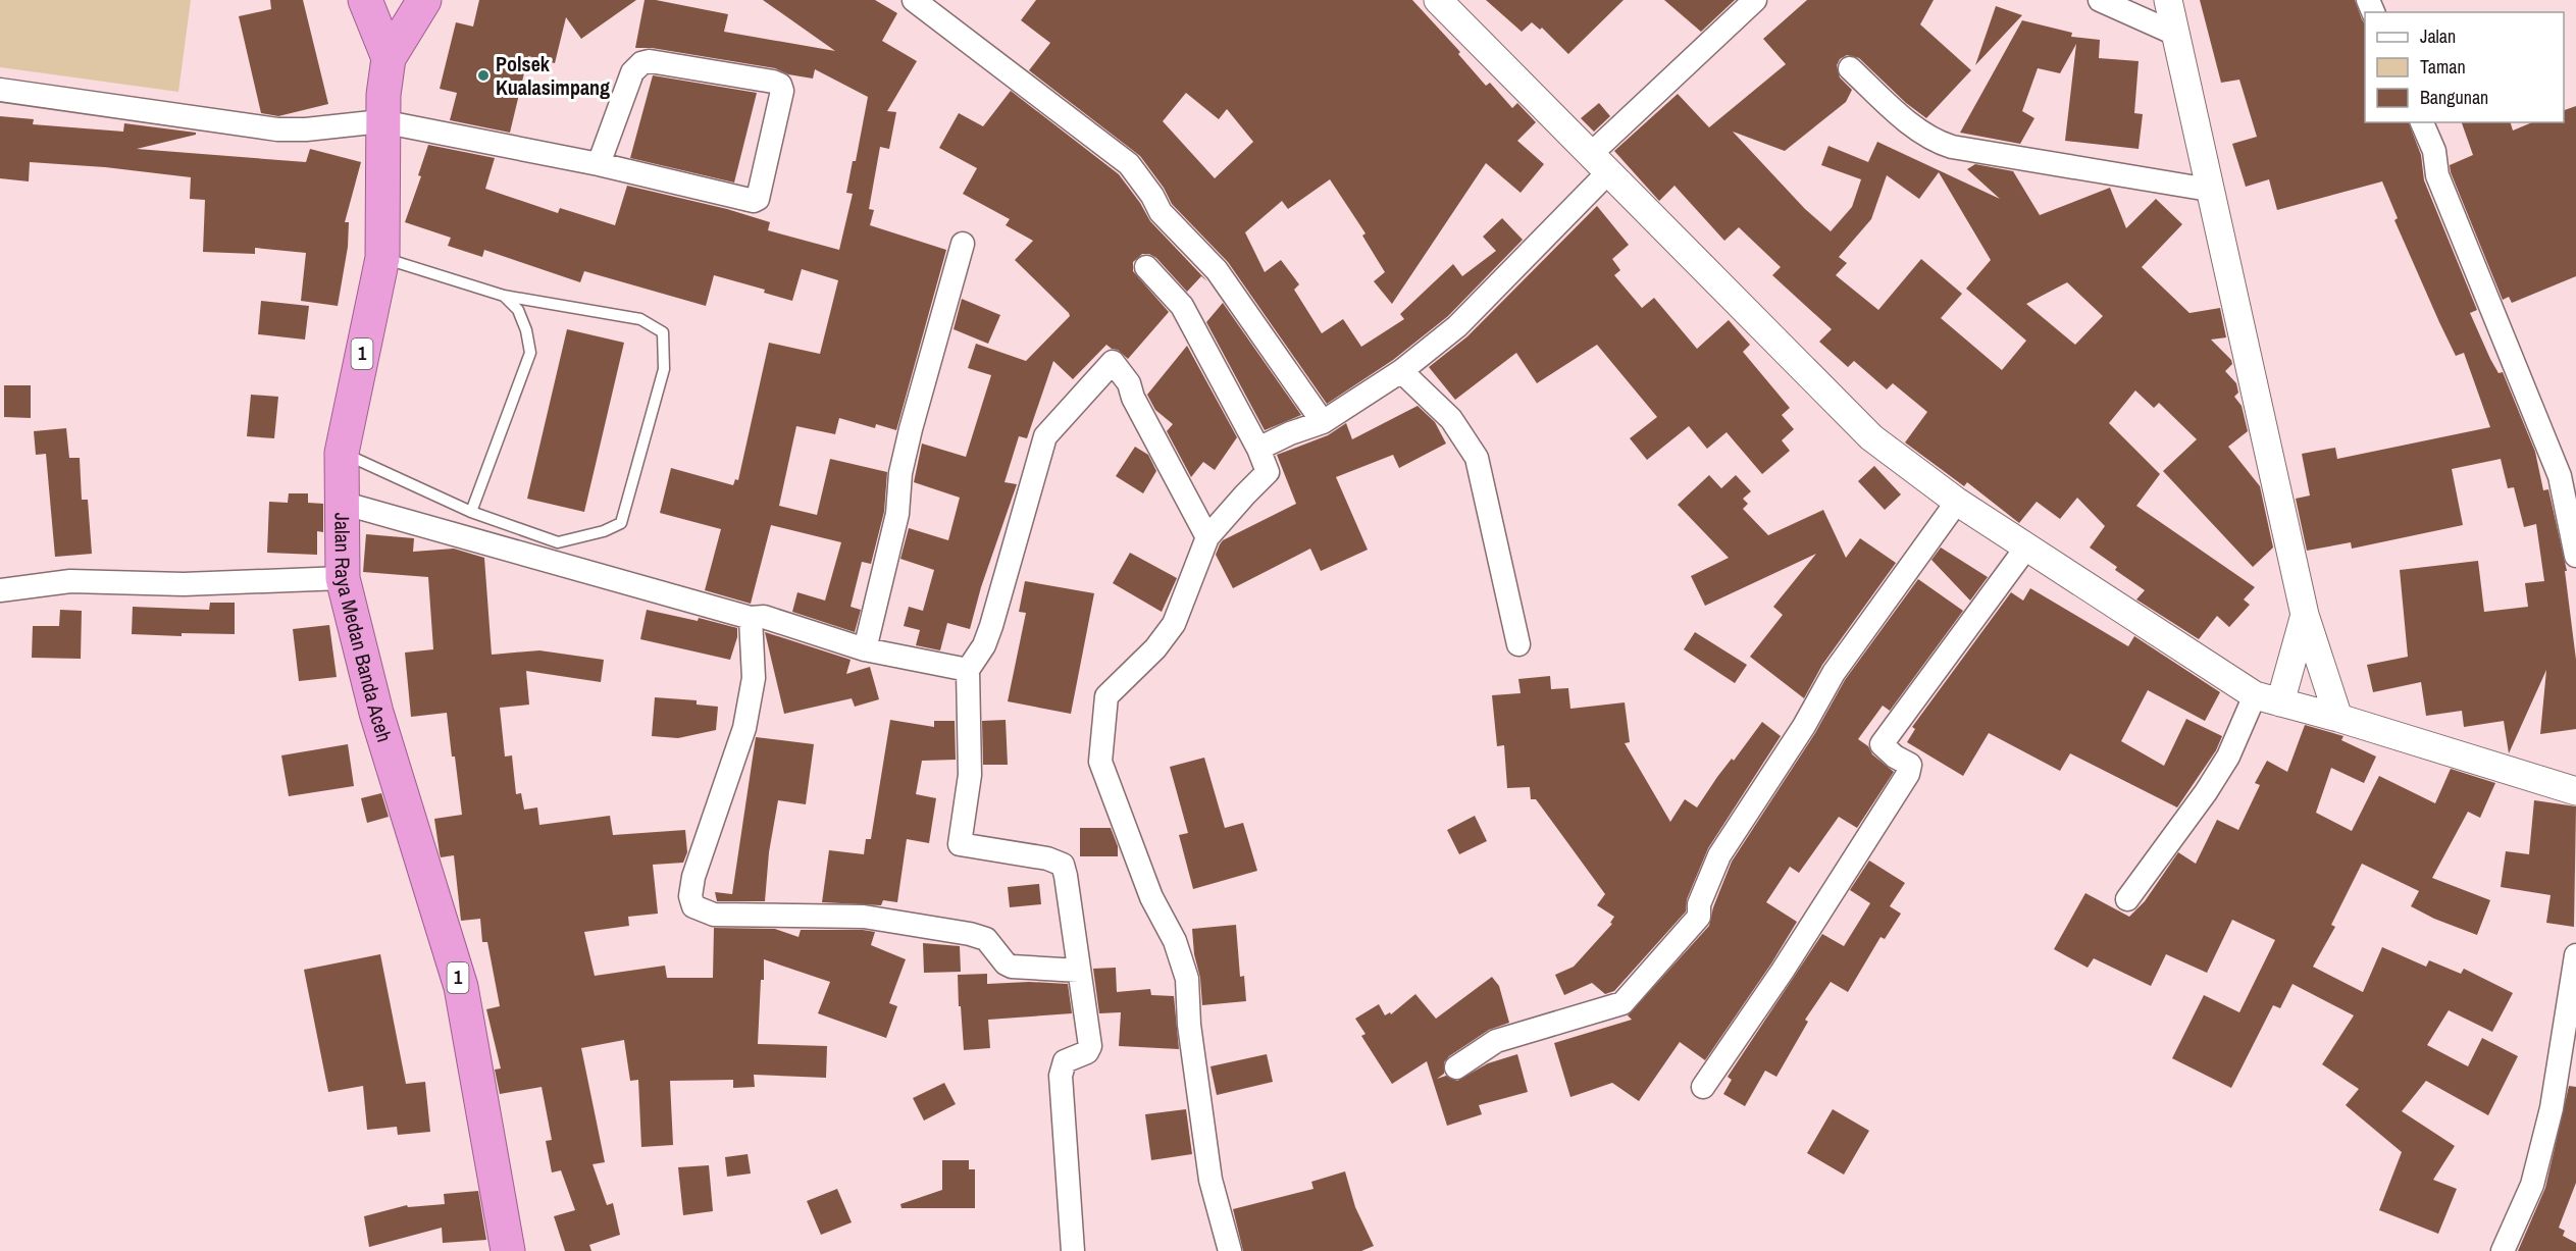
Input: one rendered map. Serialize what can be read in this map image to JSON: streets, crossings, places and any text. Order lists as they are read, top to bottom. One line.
{"streets":{"highway":["1","Jalan Raya Medan Banda Aceh"]},"places":["Polsek Kualasimpang"],"legend":["Jalan","Taman","Bangunan"]}
